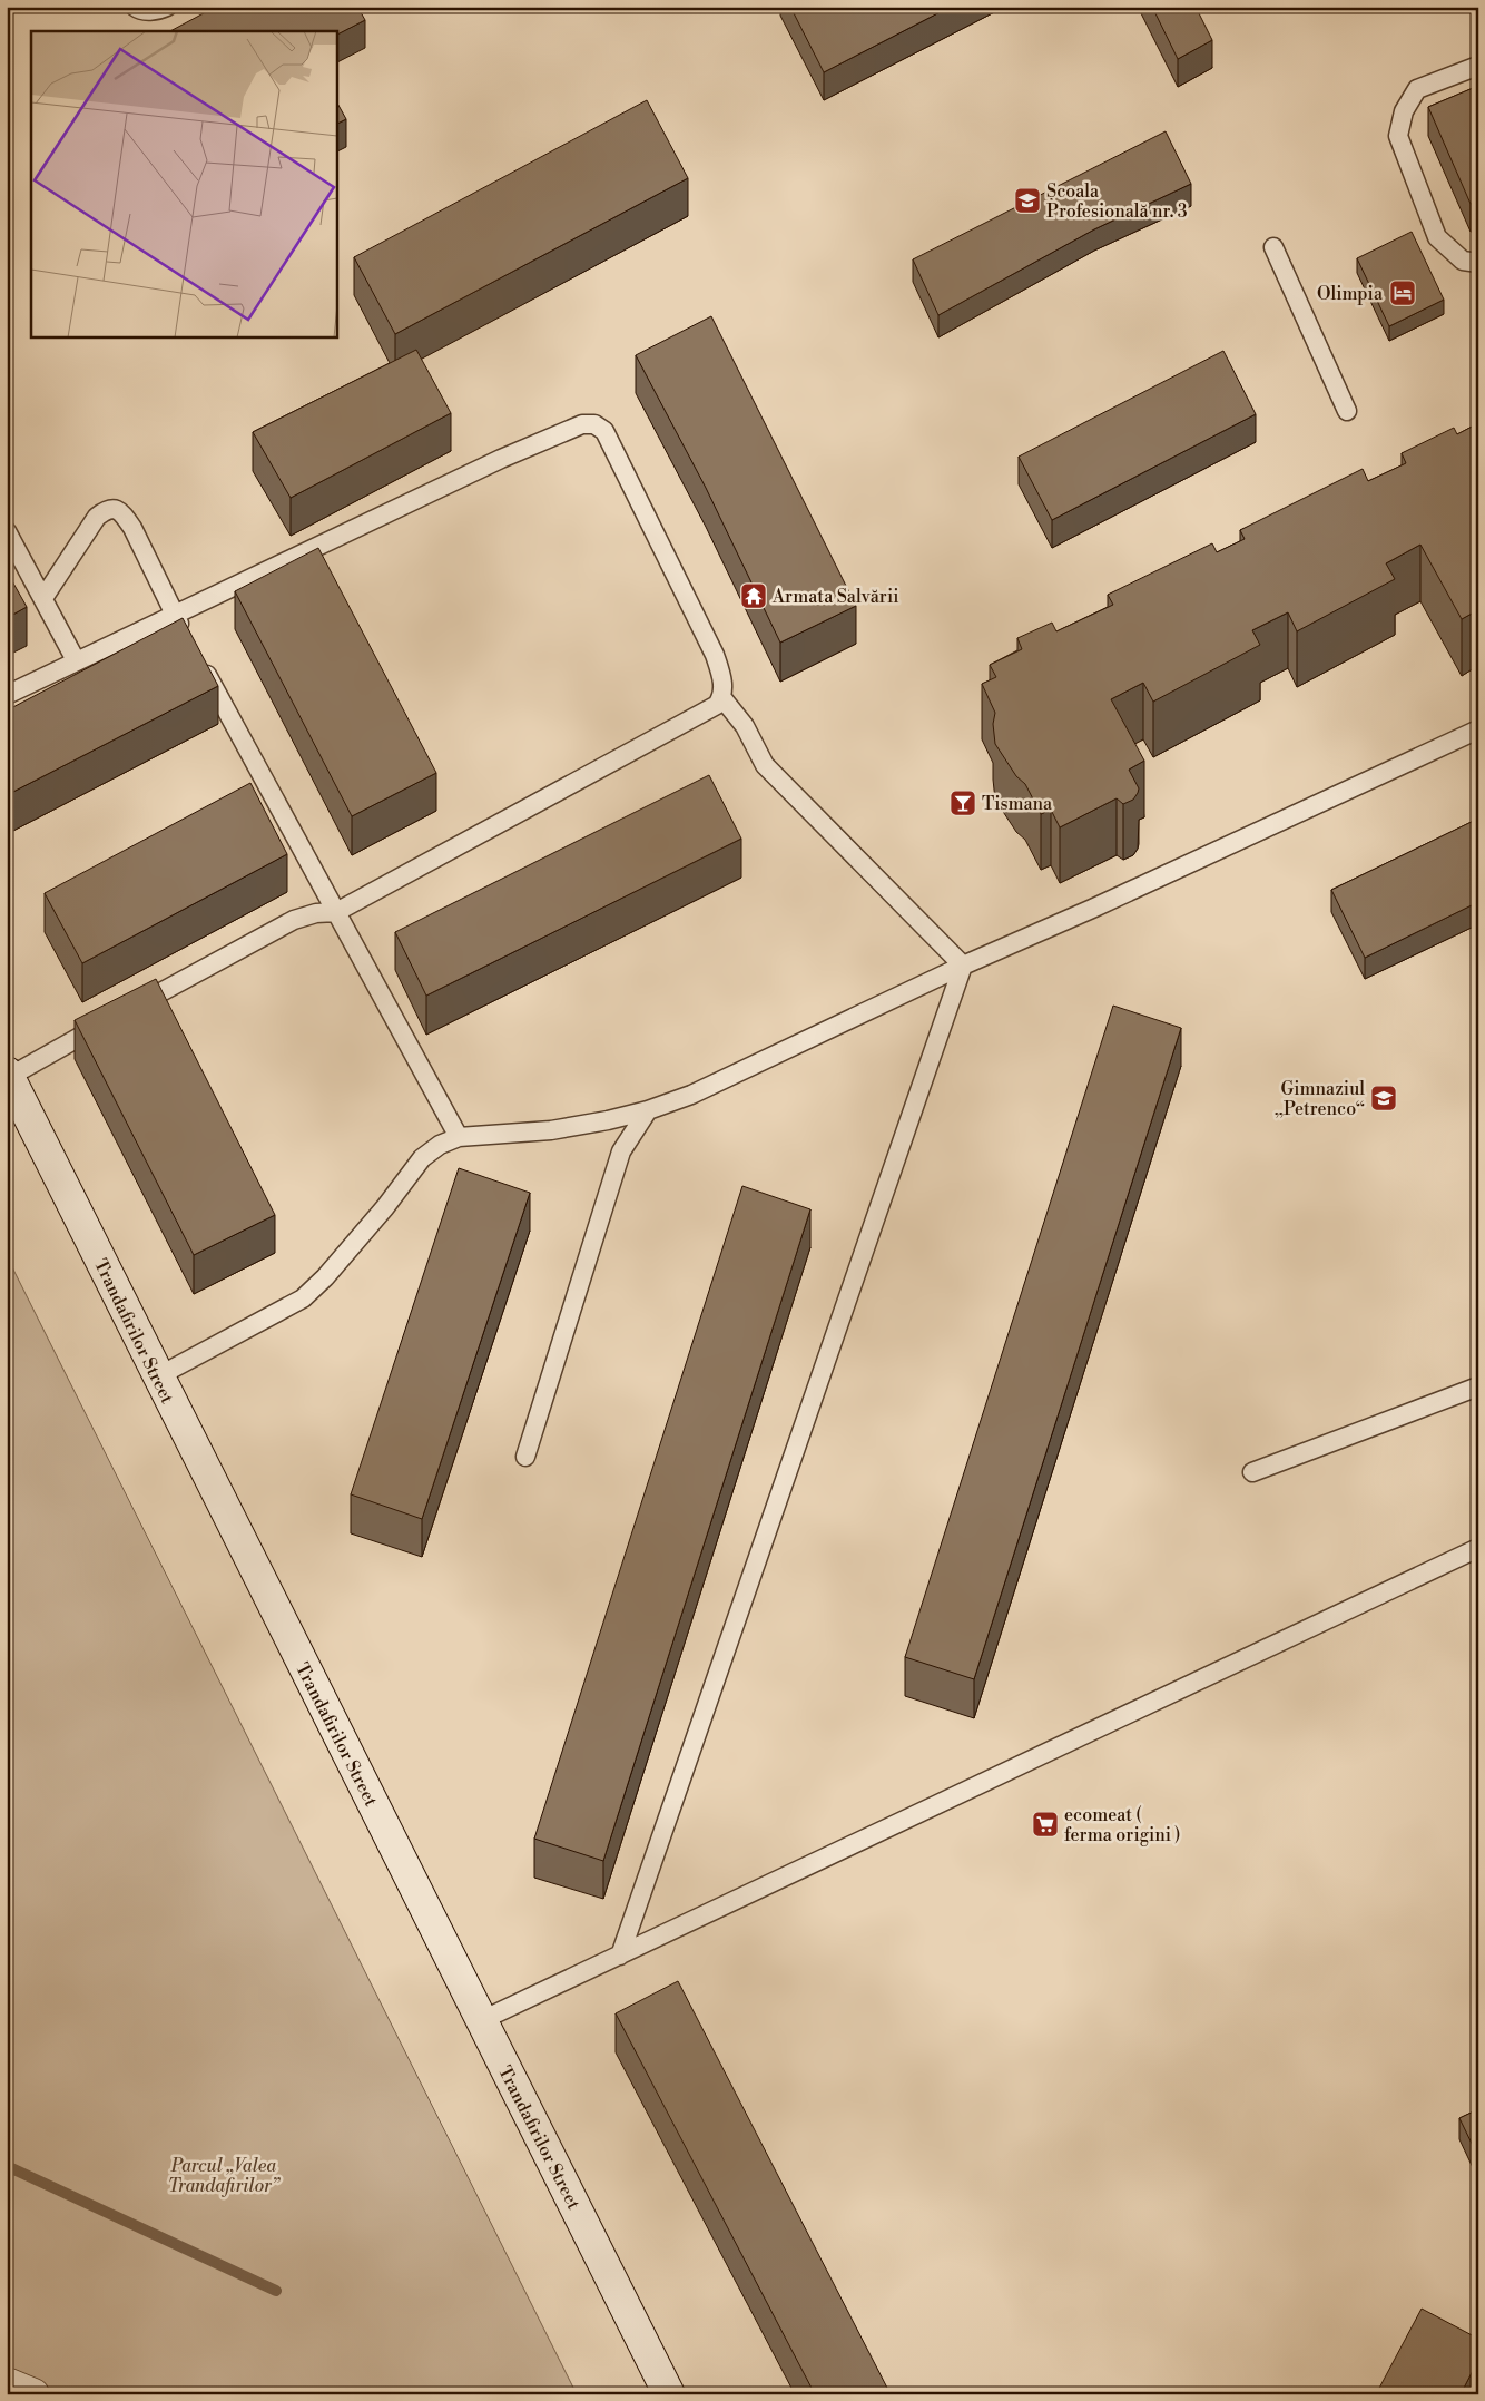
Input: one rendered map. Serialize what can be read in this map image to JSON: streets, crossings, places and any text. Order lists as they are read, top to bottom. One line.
{"streets":{"main road":["Trandafirilor Street"]},"parks":["Parcul „Valea Trandafirilor”"],"places":{"school or university":["Școala Profesională nr. 3","Gimnaziul „Petrenco“"],"hotel":["Olimpia"],"temple":["Armata Salvării"],"bar":["Tismana"],"supermarket":["ecomeat ( ferma origini )"]}}
